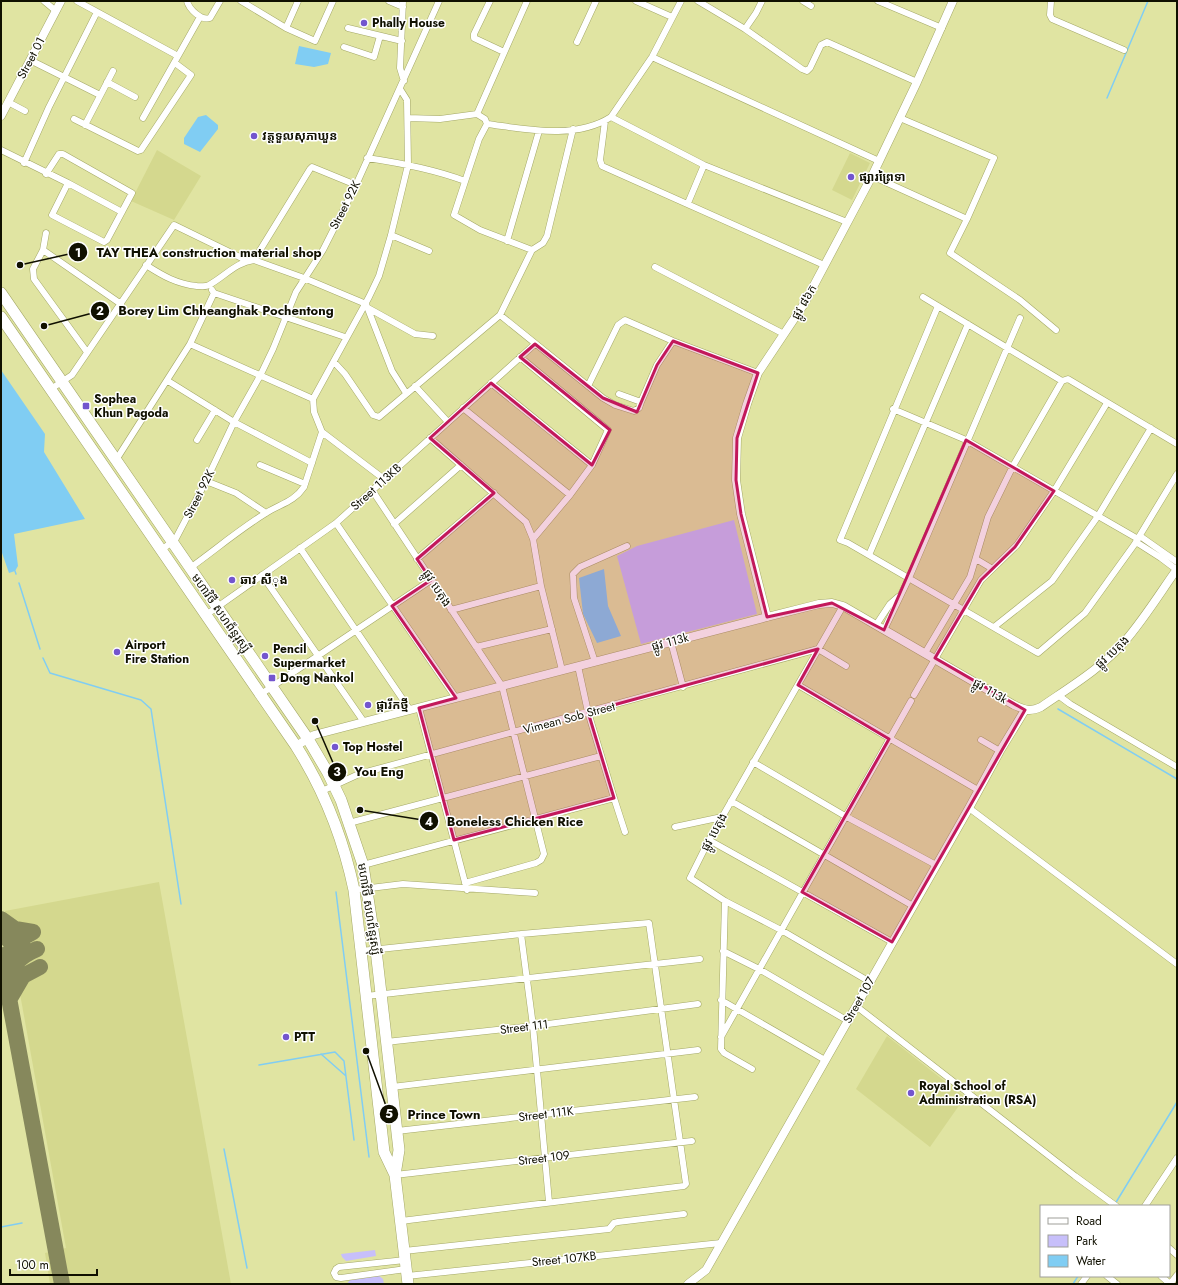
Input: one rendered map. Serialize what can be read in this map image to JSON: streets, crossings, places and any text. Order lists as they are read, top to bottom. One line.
{"streets":{"highway":["មហាវិថី សហព័ន្ធរុស្ស៊ី"],"street":["Street 01","Street 92K","ផ្លូវ ៨៦ក","Street 113KB","ផ្លូវ បេតុង","ផ្លូវ 113k","Vimean Sob Street","Street 107","Street 111","Street 111K","Street 109","Street 107KB"]},"crossings":[["Street 92K","មហាវិថី សហព័ន្ធរុស្ស៊ី"],["ផ្លូវ ៨៦ក","ផ្លូវ 113k"],["Street 113KB","ផ្លូវ បេតុង"],["Street 113KB","មហាវិថី សហព័ន្ធរុស្ស៊ី"],["ផ្លូវ បេតុង","ផ្លូវ 113k"],["ផ្លូវ បេតុង","Vimean Sob Street"],["ផ្លូវ បេតុង","Street 107"],["មហាវិថី សហព័ន្ធរុស្ស៊ី","ផ្លូវ 113k"],["មហាវិថី សហព័ន្ធរុស្ស៊ី","Vimean Sob Street"],["មហាវិថី សហព័ន្ធរុស្ស៊ី","Street 111"],["មហាវិថី សហព័ន្ធរុស្ស៊ី","Street 111K"],["មហាវិថី សហព័ន្ធរុស្ស៊ី","Street 109"],["មហាវិថី សហព័ន្ធរុស្ស៊ី","Street 107KB"],["ផ្លូវ 113k","Street 107"],["Street 107","Street 107KB"]],"places":{"other":["Phally House","វត្តទួលសុភាឃួន","ផ្សារព្រៃទា","TAY THEA construction material shop","Borey Lim Chheanghak Pochentong","ឆាវ សីុង","Airport Fire Station","Pencil Supermarket","ផ្ការីកថ្មី","You Eng","Top Hostel","Boneless Chicken Rice","PTT","Prince Town","Royal School of Administration (RSA)"],"transit":["Sophea Khun Pagoda","Dong Nankol"]},"legend":["Road","Park","Water"],"scale_bar":"100 m"}
